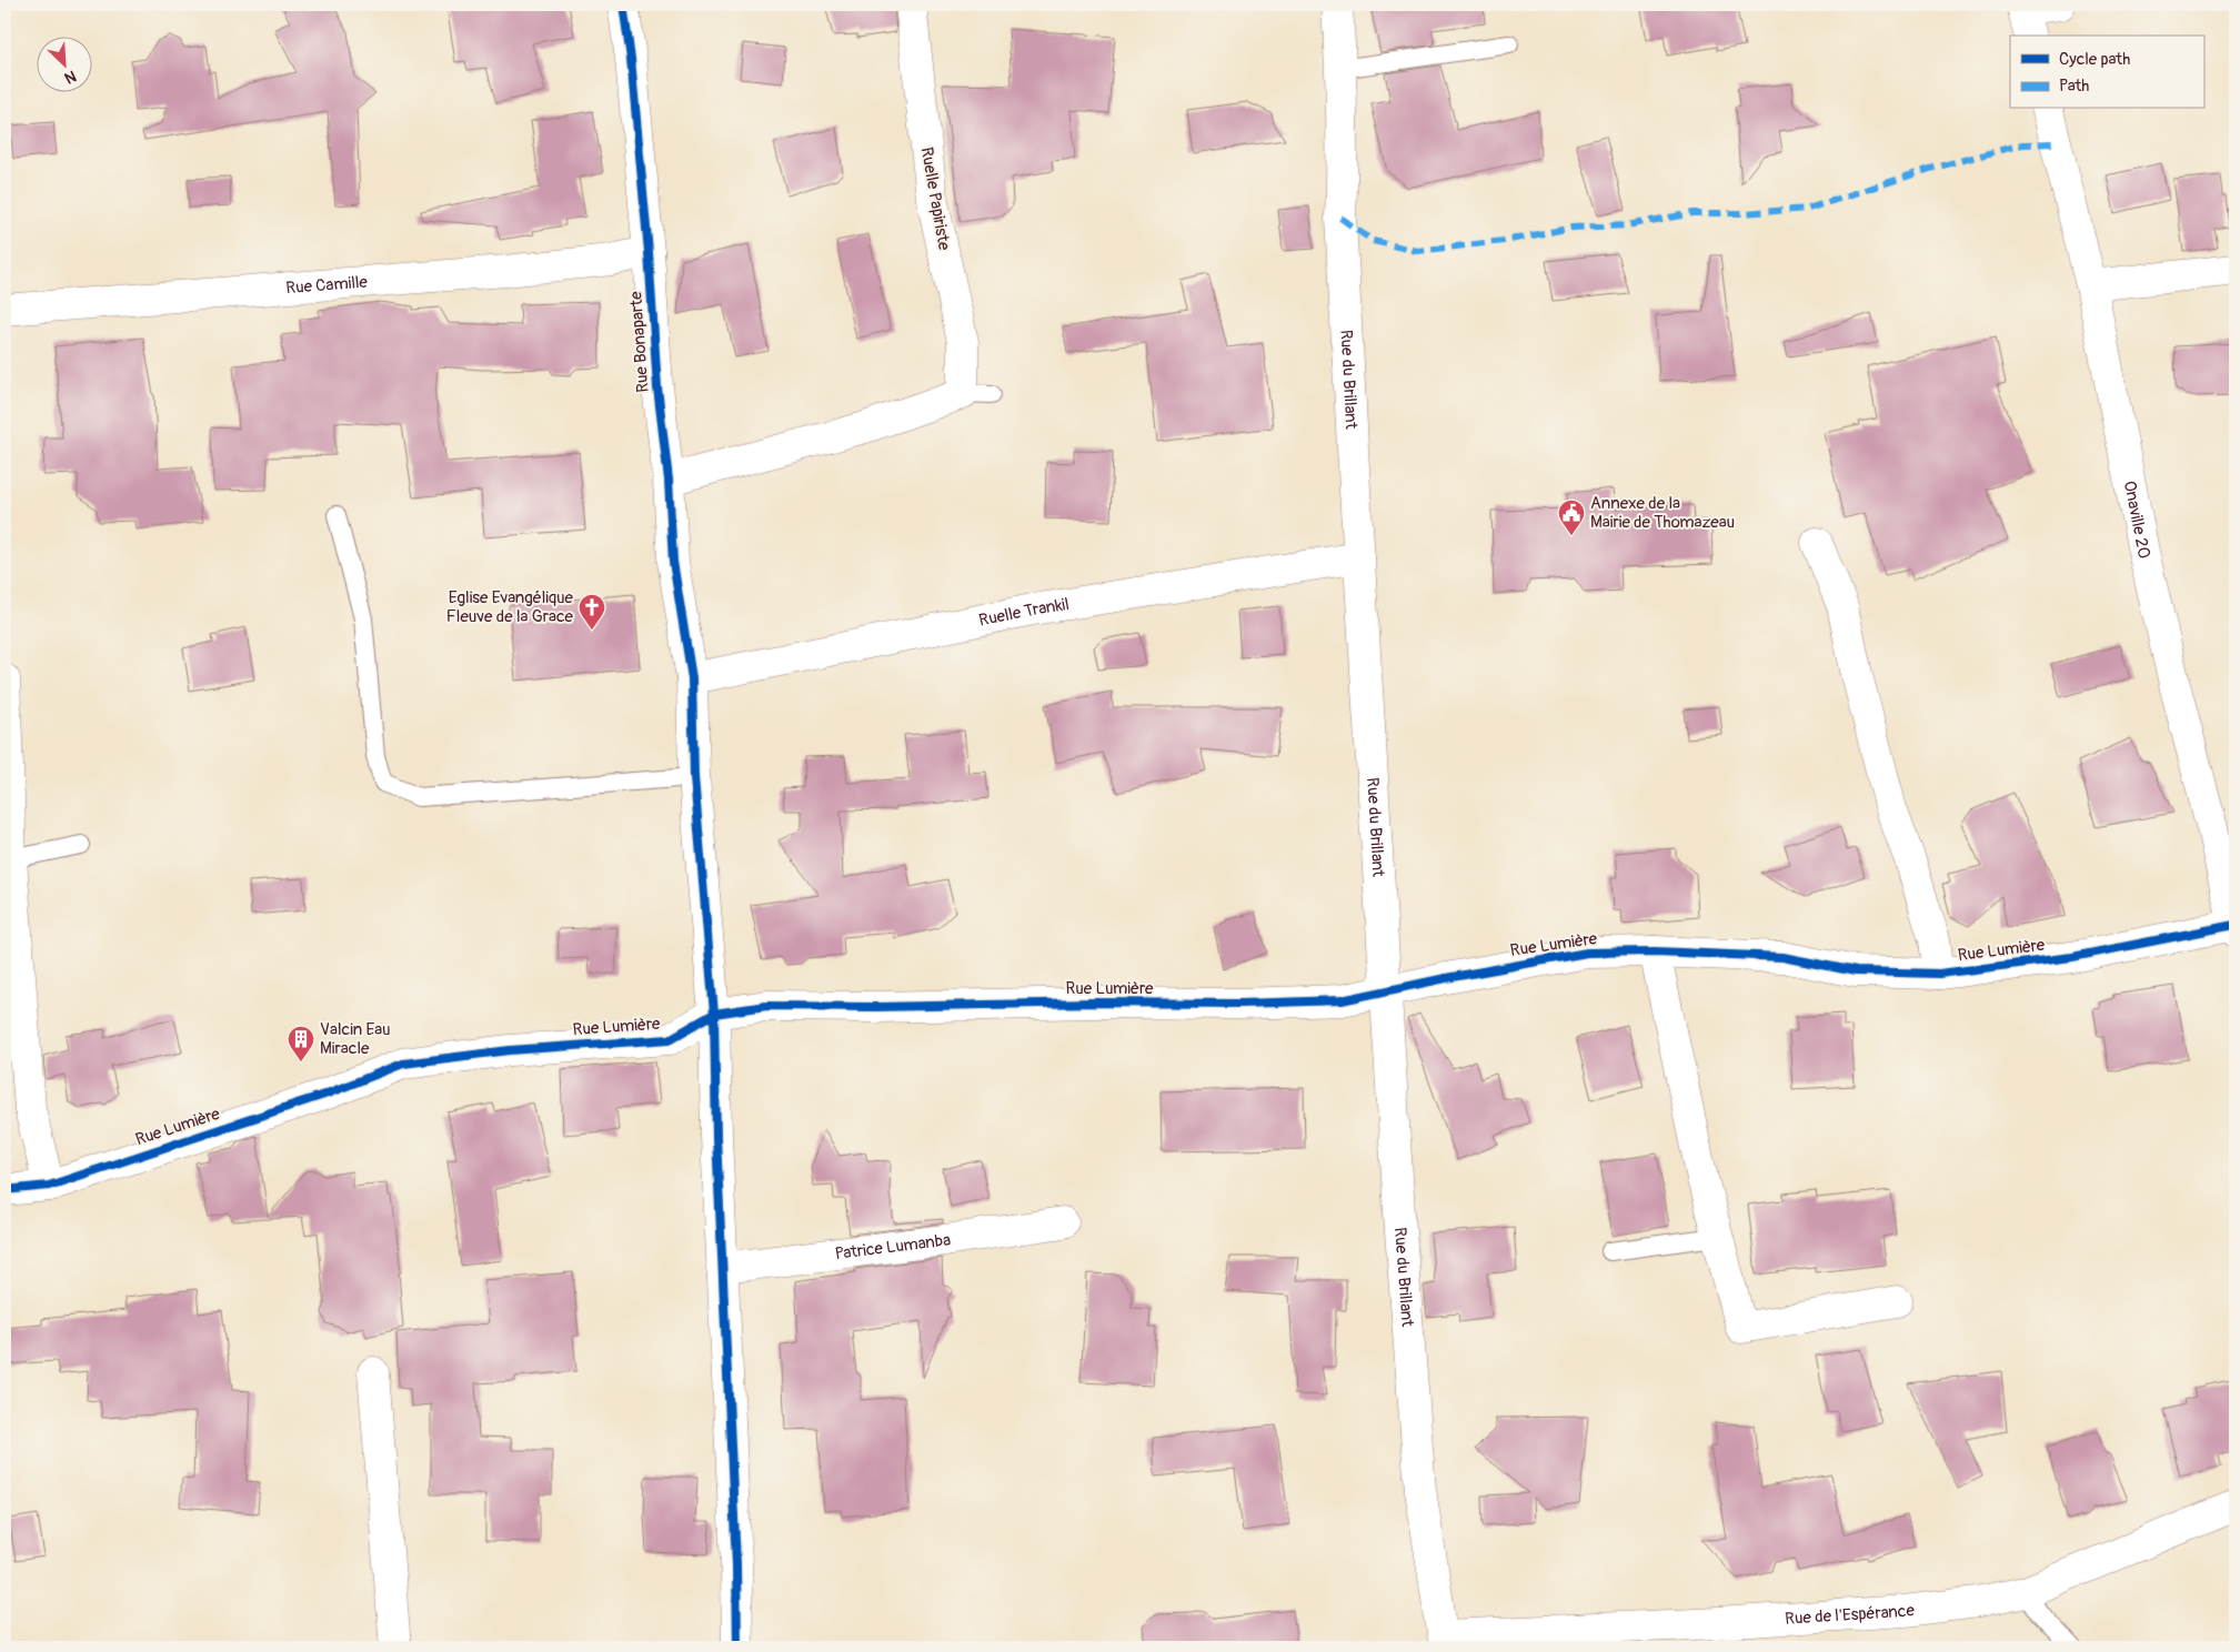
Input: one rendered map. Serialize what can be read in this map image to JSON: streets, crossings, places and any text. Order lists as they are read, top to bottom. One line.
{"streets":{"street":["Ruelle Papiriste","Rue Camille","Rue Bonaparte","Rue du Brillant","Onaville 20","Ruelle Trankil","Rue Lumière","Patrice Lumanba","Rue de l'Espérance"]},"crossings":[["Ruelle Papiriste","Rue Bonaparte"],["Rue Camille","Rue Bonaparte"],["Rue Bonaparte","Ruelle Trankil"],["Rue Bonaparte","Rue Lumière"],["Rue Bonaparte","Patrice Lumanba"],["Rue du Brillant","Ruelle Trankil"],["Rue du Brillant","Rue Lumière"],["Rue du Brillant","Rue de l'Espérance"],["Onaville 20","Rue Lumière"]],"places":{"public building":["Annexe de la Mairie de Thomazeau"],"church":["Eglise Evangélique Fleuve de la Grace"],"building":["Valcin Eau Miracle"]},"legend":["Cycle path","Path"],"north":"bottom right"}
